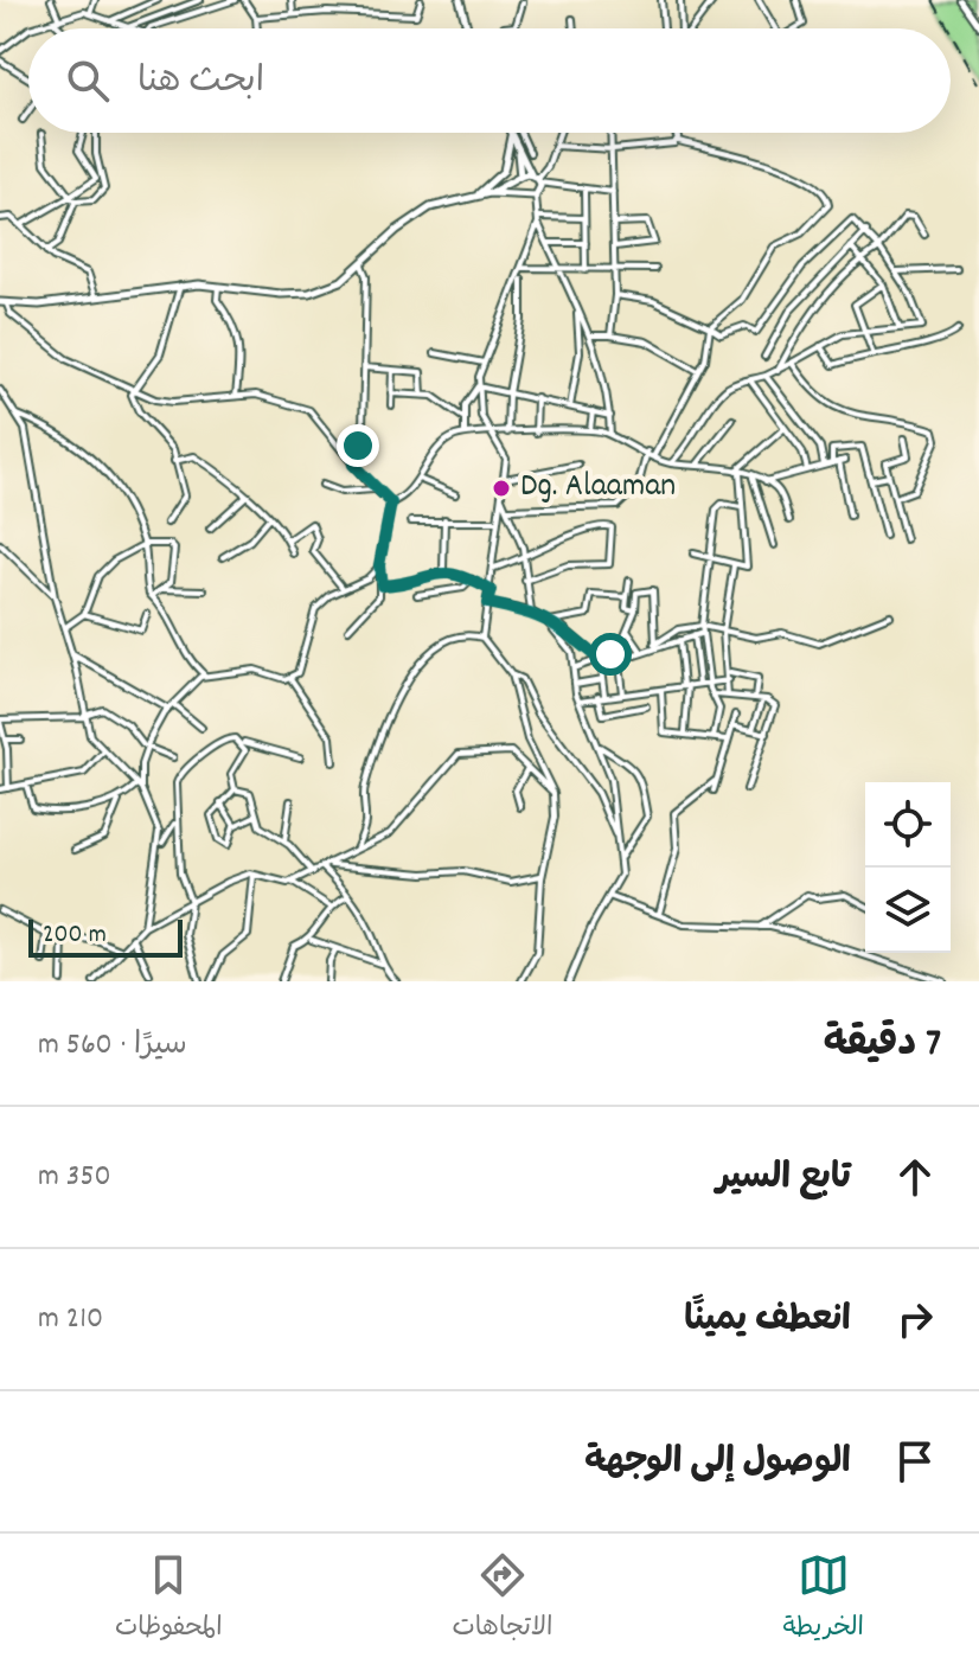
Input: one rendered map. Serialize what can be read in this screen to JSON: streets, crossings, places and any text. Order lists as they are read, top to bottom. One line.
{"places":["Dg. Alaaman"],"scale_bar":"200 m","page":{"search":"ابحث هنا","scale":"200 m","heading":["7 دقيقة","سيرًا · 560 m"],"list":[["تابع السير","350 m"],["انعطف يمينًا","210 m"],"الوصول إلى الوجهة"],"nav":["الخريطة","الاتجاهات","المحفوظات"]}}
